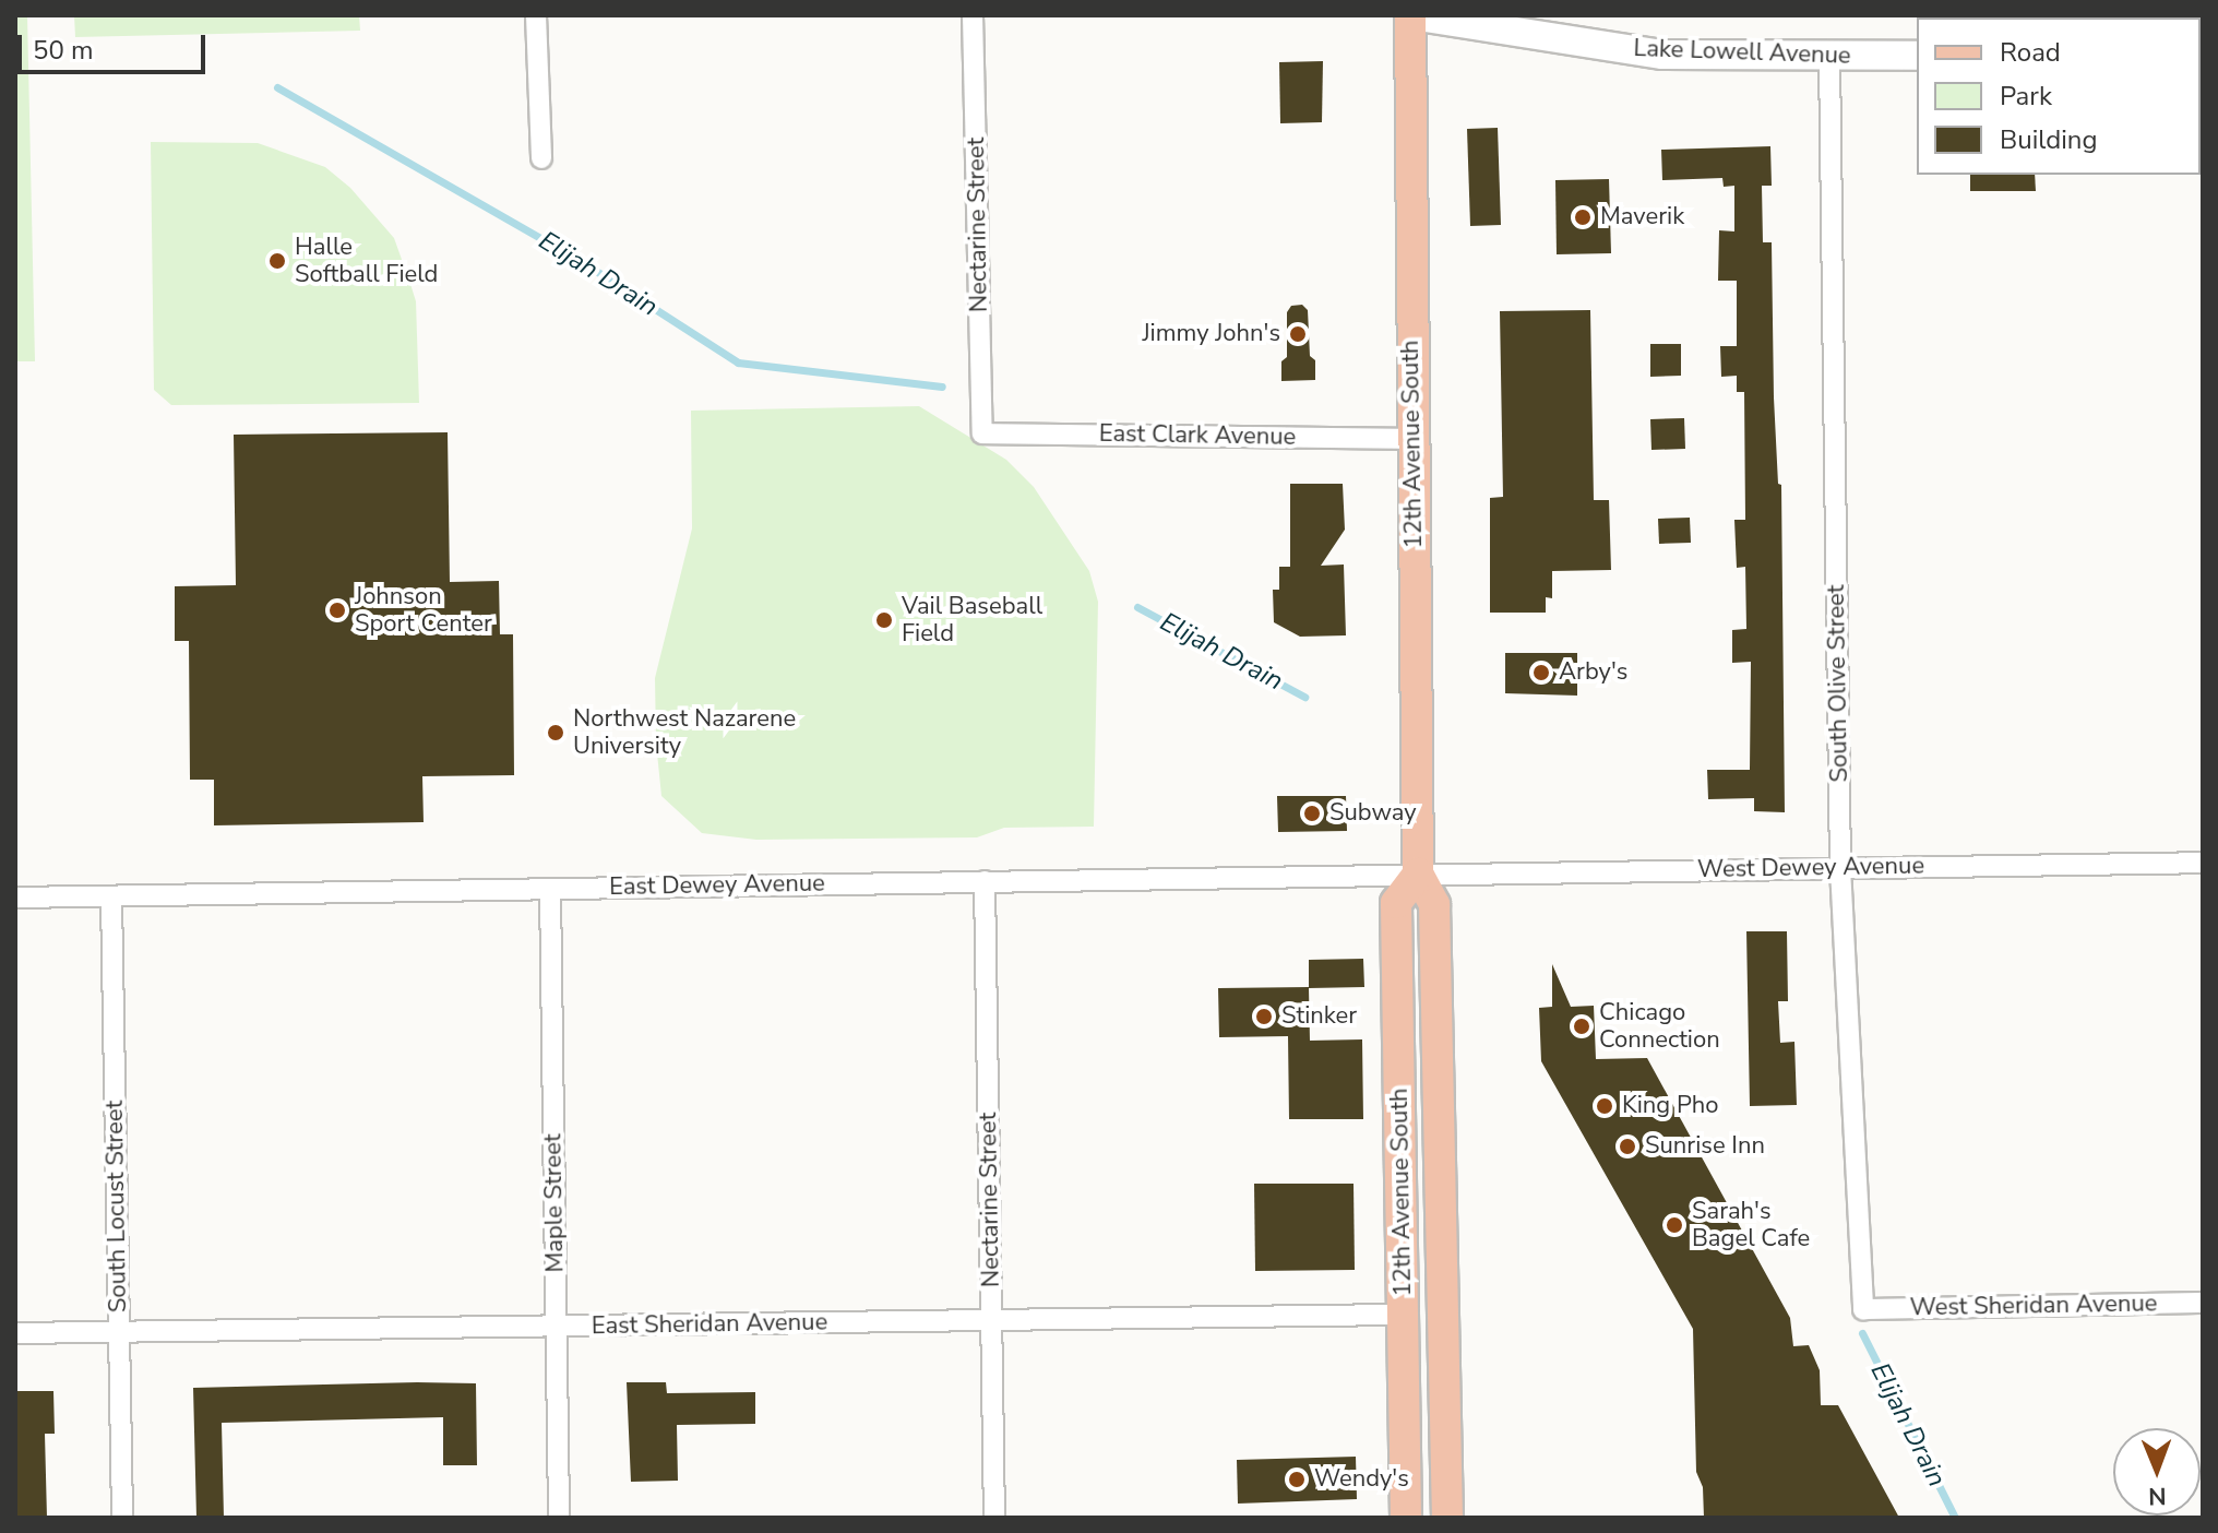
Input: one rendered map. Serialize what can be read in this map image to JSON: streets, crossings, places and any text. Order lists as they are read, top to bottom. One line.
{"streets":{"main road":["Lake Lowell Avenue","12th Avenue South"],"street":["Nectarine Street","East Clark Avenue","South Olive Street","West Dewey Avenue","East Dewey Avenue","Maple Street","South Locust Street","West Sheridan Avenue","East Sheridan Avenue"]},"crossings":[["Lake Lowell Avenue","12th Avenue South"],["Lake Lowell Avenue","South Olive Street"],["Nectarine Street","East Clark Avenue"],["Nectarine Street","East Dewey Avenue"],["Nectarine Street","East Sheridan Avenue"],["East Clark Avenue","12th Avenue South"],["12th Avenue South","West Dewey Avenue"],["12th Avenue South","East Dewey Avenue"],["12th Avenue South","East Sheridan Avenue"],["South Olive Street","West Dewey Avenue"],["South Olive Street","West Sheridan Avenue"],["West Dewey Avenue","East Dewey Avenue"],["East Dewey Avenue","Maple Street"],["East Dewey Avenue","South Locust Street"],["Maple Street","East Sheridan Avenue"],["South Locust Street","East Sheridan Avenue"]],"water":["Elijah Drain"],"places":["Maverik","Halle Softball Field","Jimmy John's","Johnson Sport Center","Vail Baseball Field","Arby's","Northwest Nazarene University","Subway","Stinker","Chicago Connection","King Pho","Sunrise Inn","Sarah's Bagel Cafe","Wendy's"],"legend":["Road","Park","Building"],"scale_bar":"50 m","north":"bottom"}
